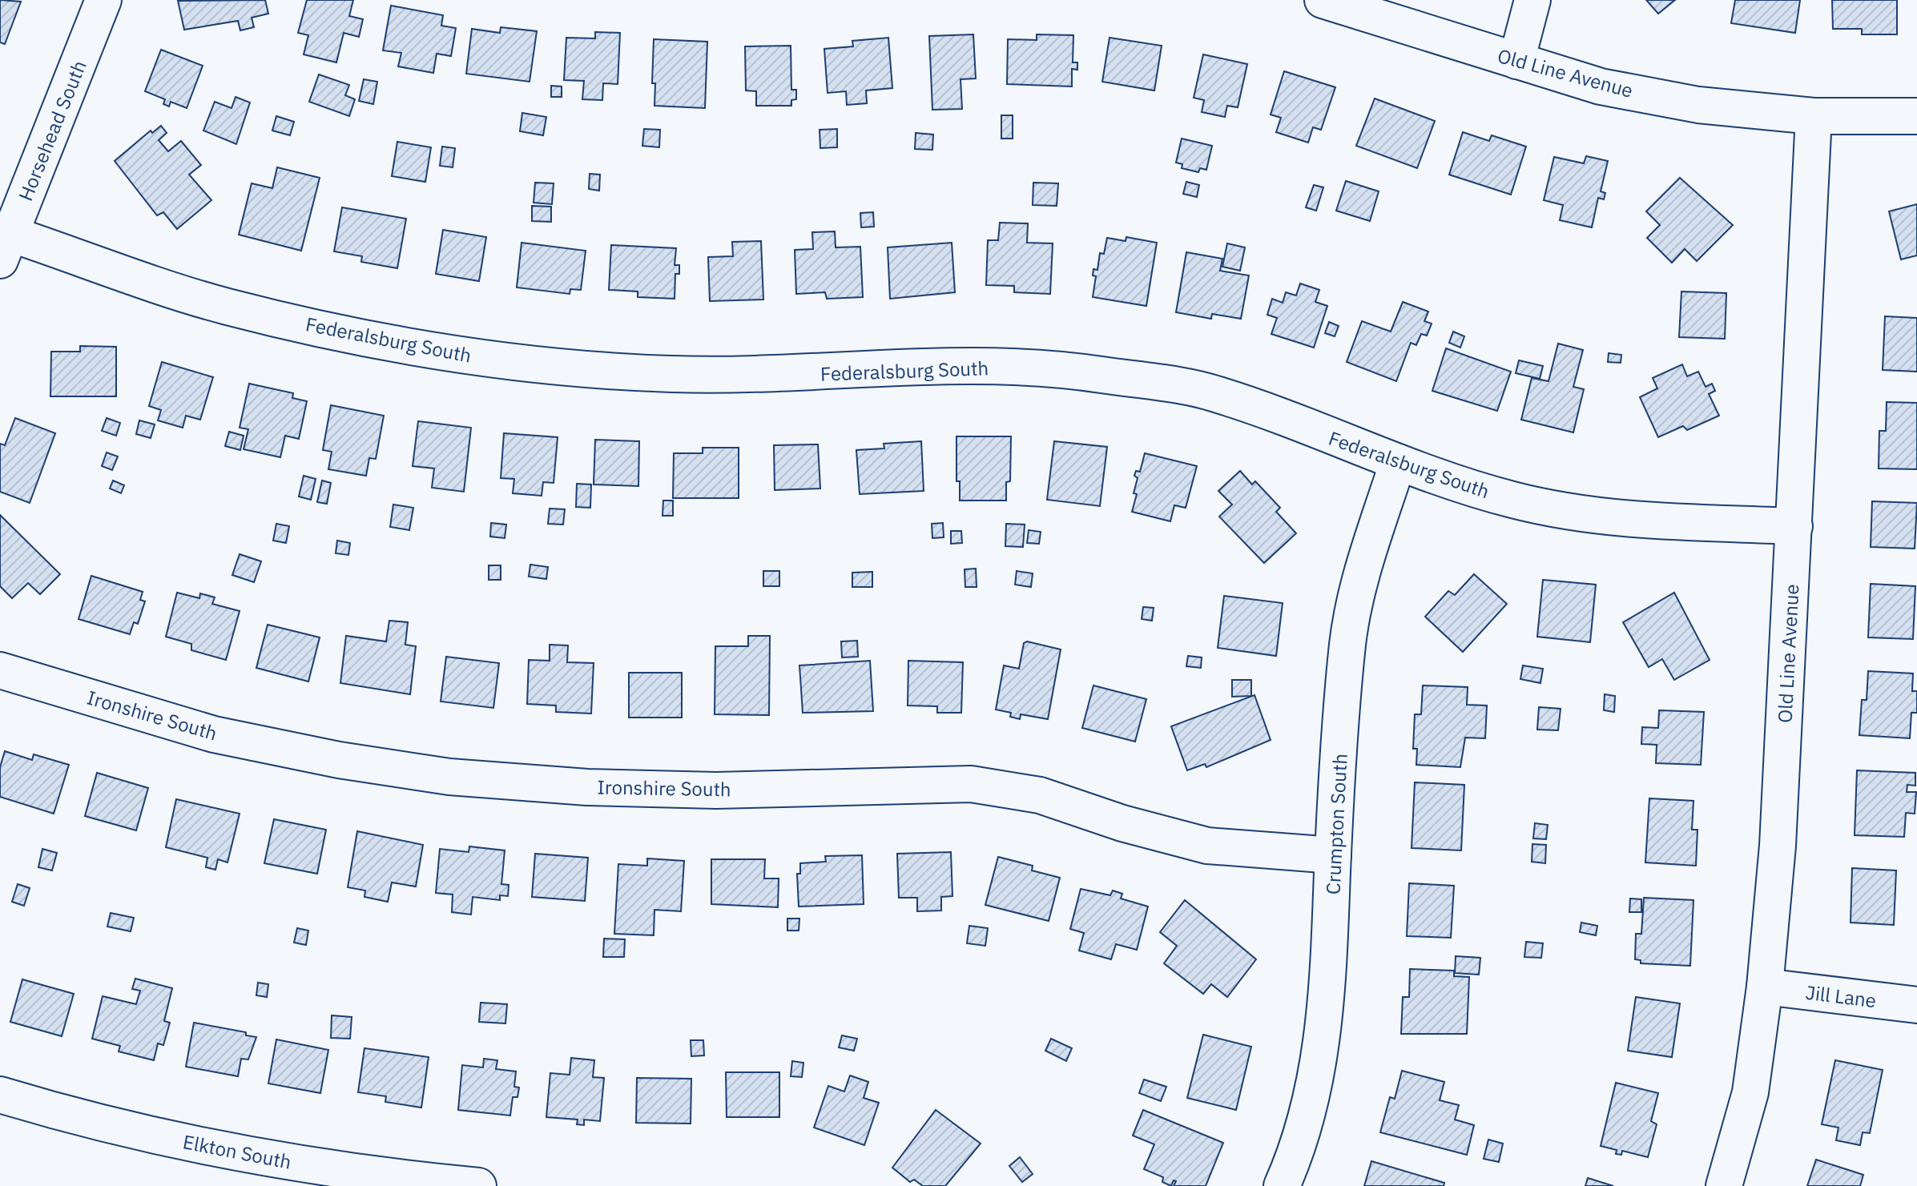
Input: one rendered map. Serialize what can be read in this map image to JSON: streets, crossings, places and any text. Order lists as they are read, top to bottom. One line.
{"streets":{"street":["Old Line Avenue","Horsehead South","Federalsburg South","Ironshire South","Crumpton South","Jill Lane","Elkton South"]},"crossings":[["Old Line Avenue","Federalsburg South"],["Old Line Avenue","Jill Lane"],["Horsehead South","Federalsburg South"],["Federalsburg South","Crumpton South"],["Ironshire South","Crumpton South"]]}
